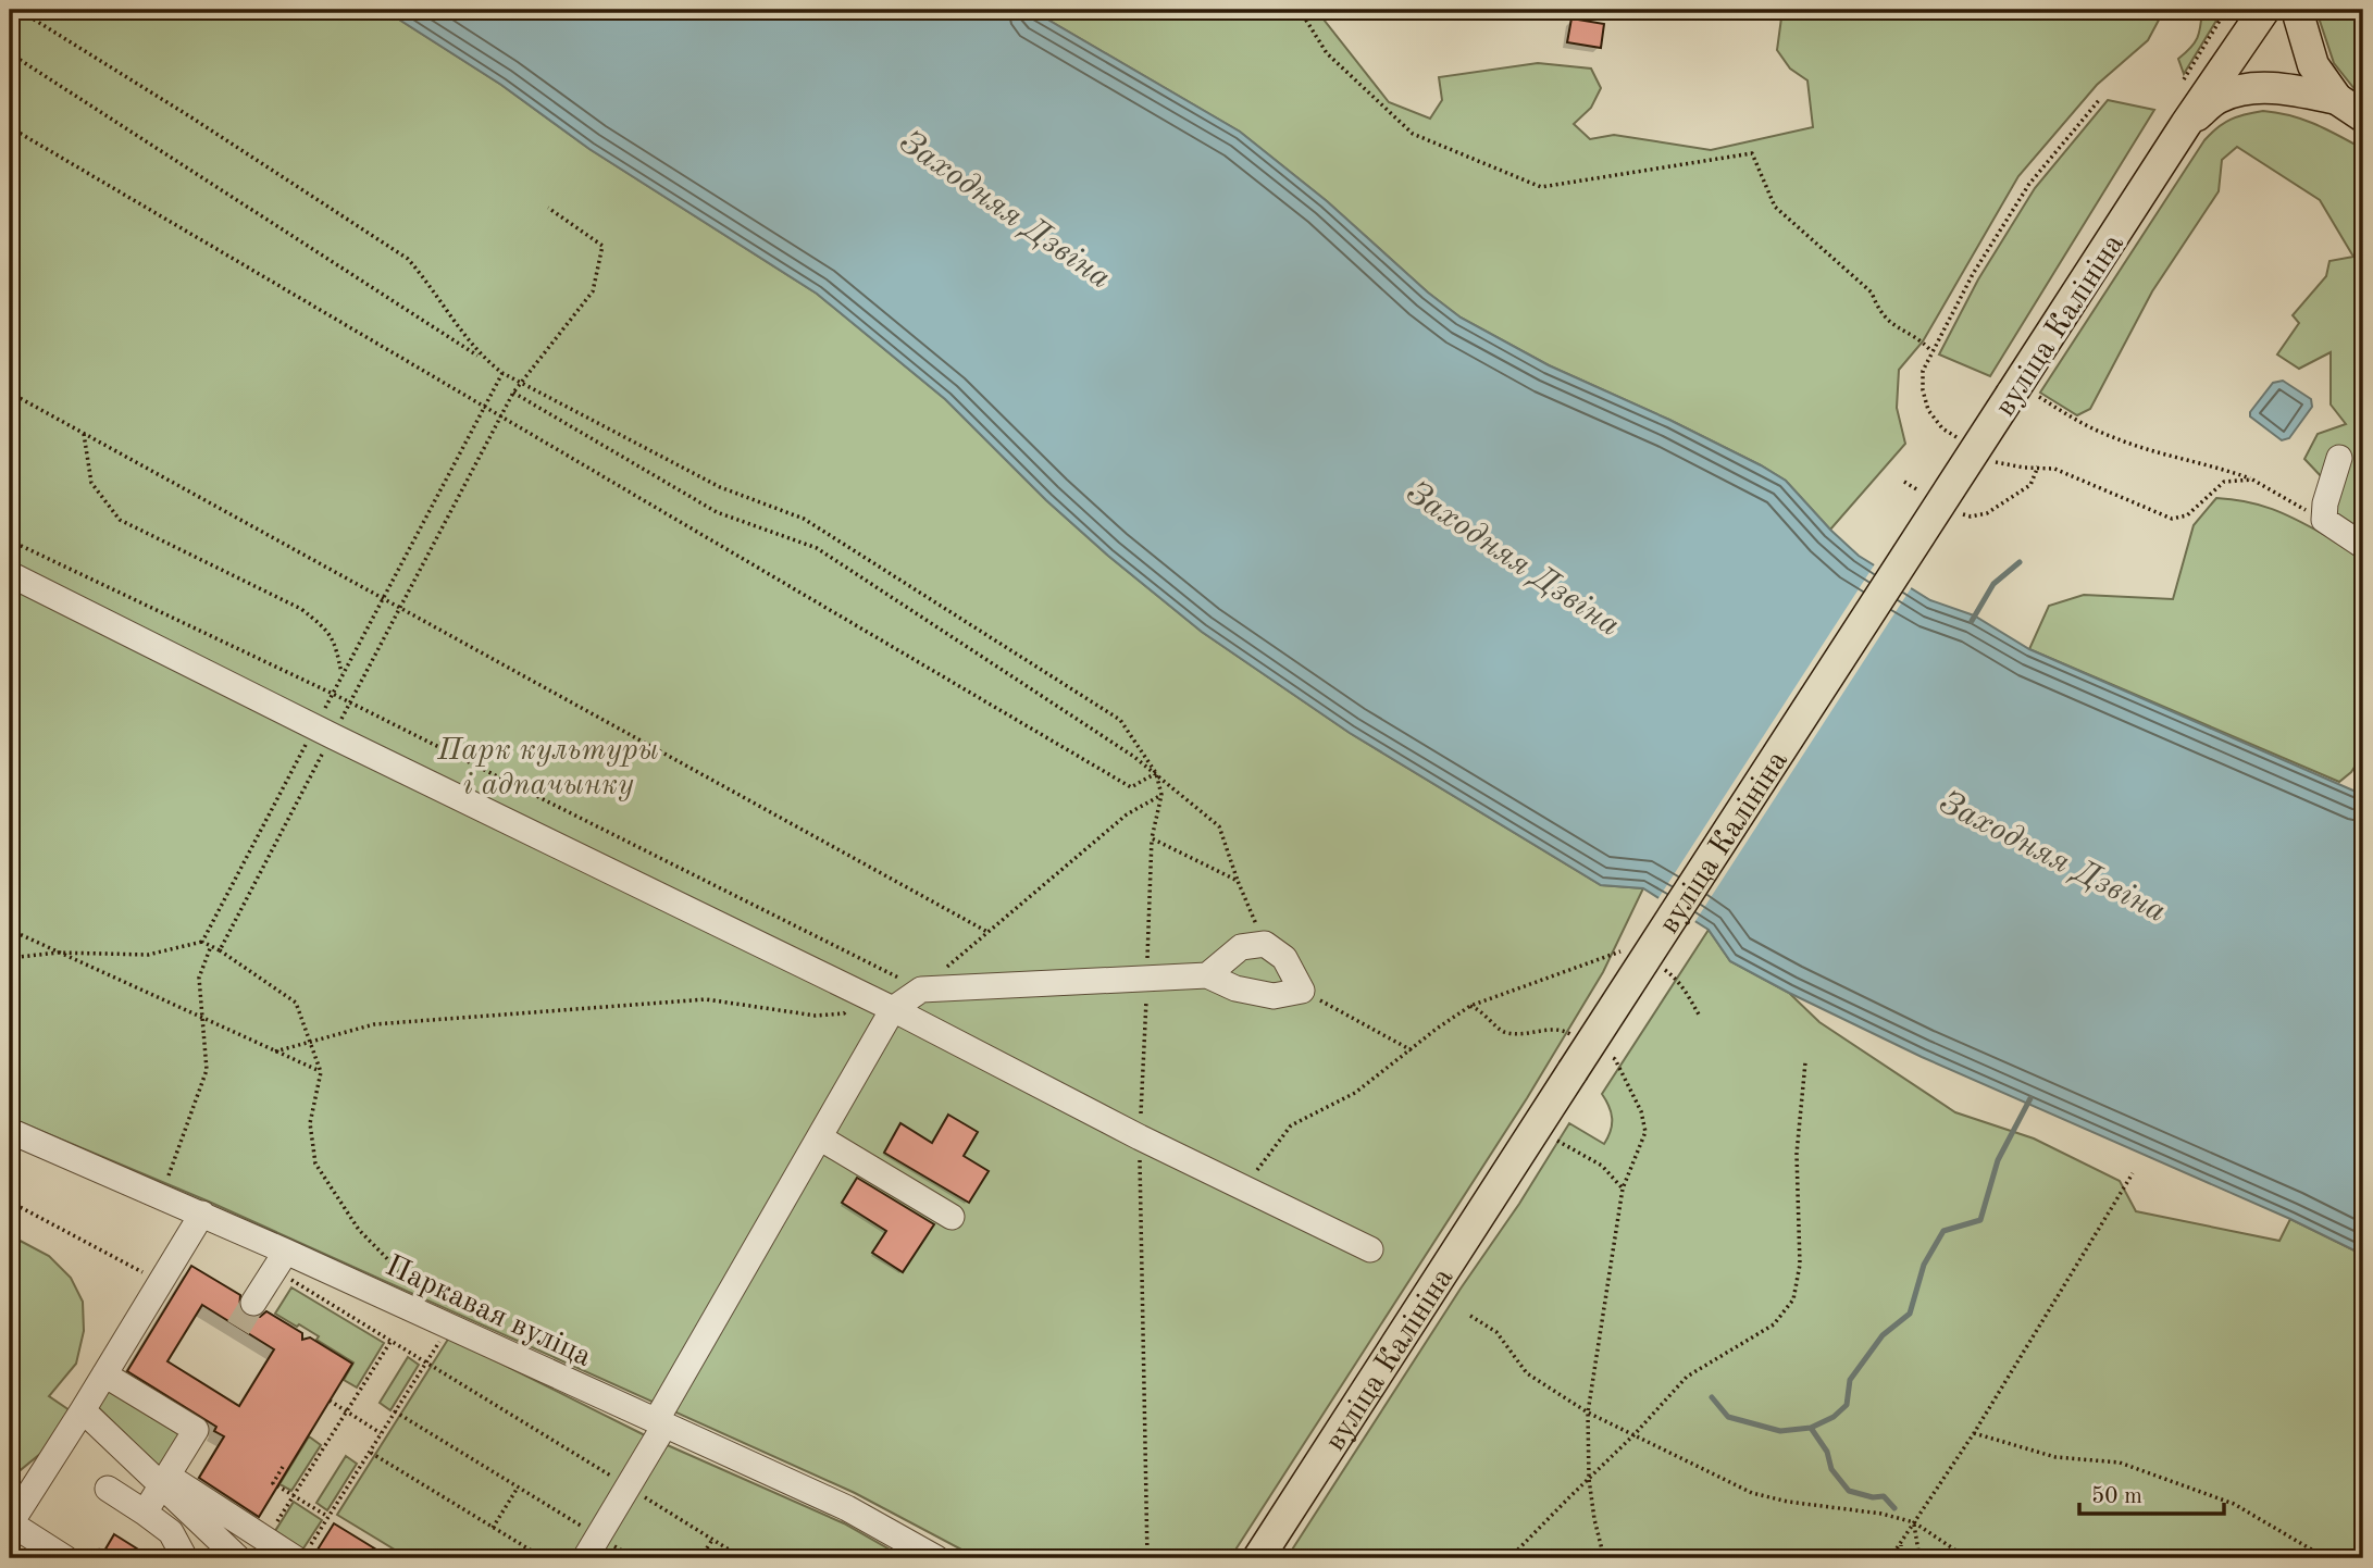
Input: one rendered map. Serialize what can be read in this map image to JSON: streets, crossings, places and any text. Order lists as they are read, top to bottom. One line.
{"streets":{"main road":["вуліца Калініна"],"street":["Паркавая вуліца"]},"water":["Заходняя Дзвіна"],"parks":["Парк культуры і адпачынку"],"scale_bar":"50 m"}
